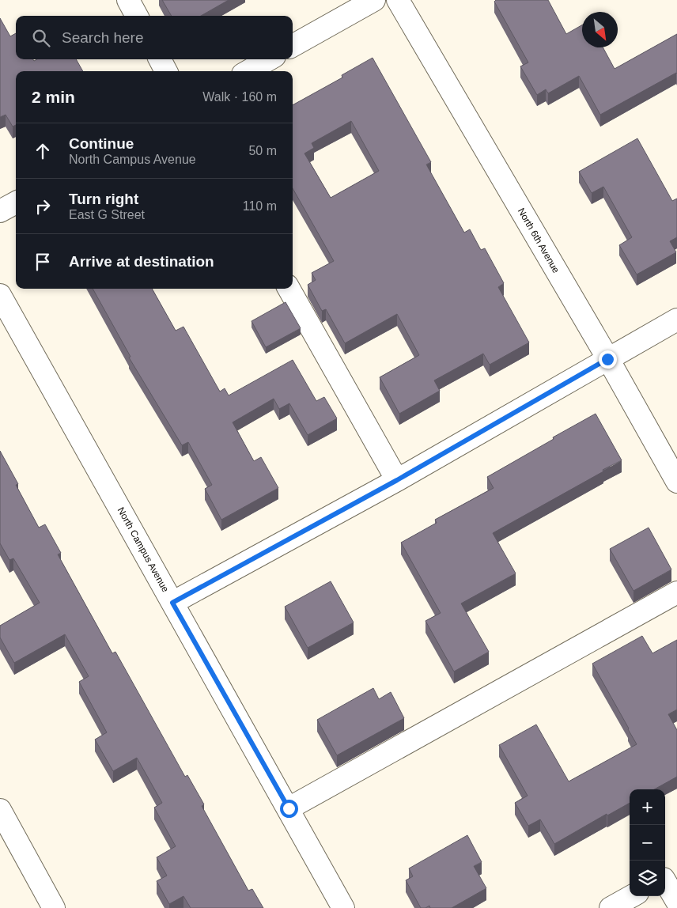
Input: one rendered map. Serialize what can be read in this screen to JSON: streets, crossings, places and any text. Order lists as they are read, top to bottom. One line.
{"streets":{"street":["North 6th Avenue","North Campus Avenue"]},"north":"bottom right","page":{"search":"Search here","heading":["2 min","Walk · 160 m"],"list":[["Continue","North Campus Avenue","50 m"],["Turn right","East G Street","110 m"],"Arrive at destination"],"map_buttons":["+","−"]}}
